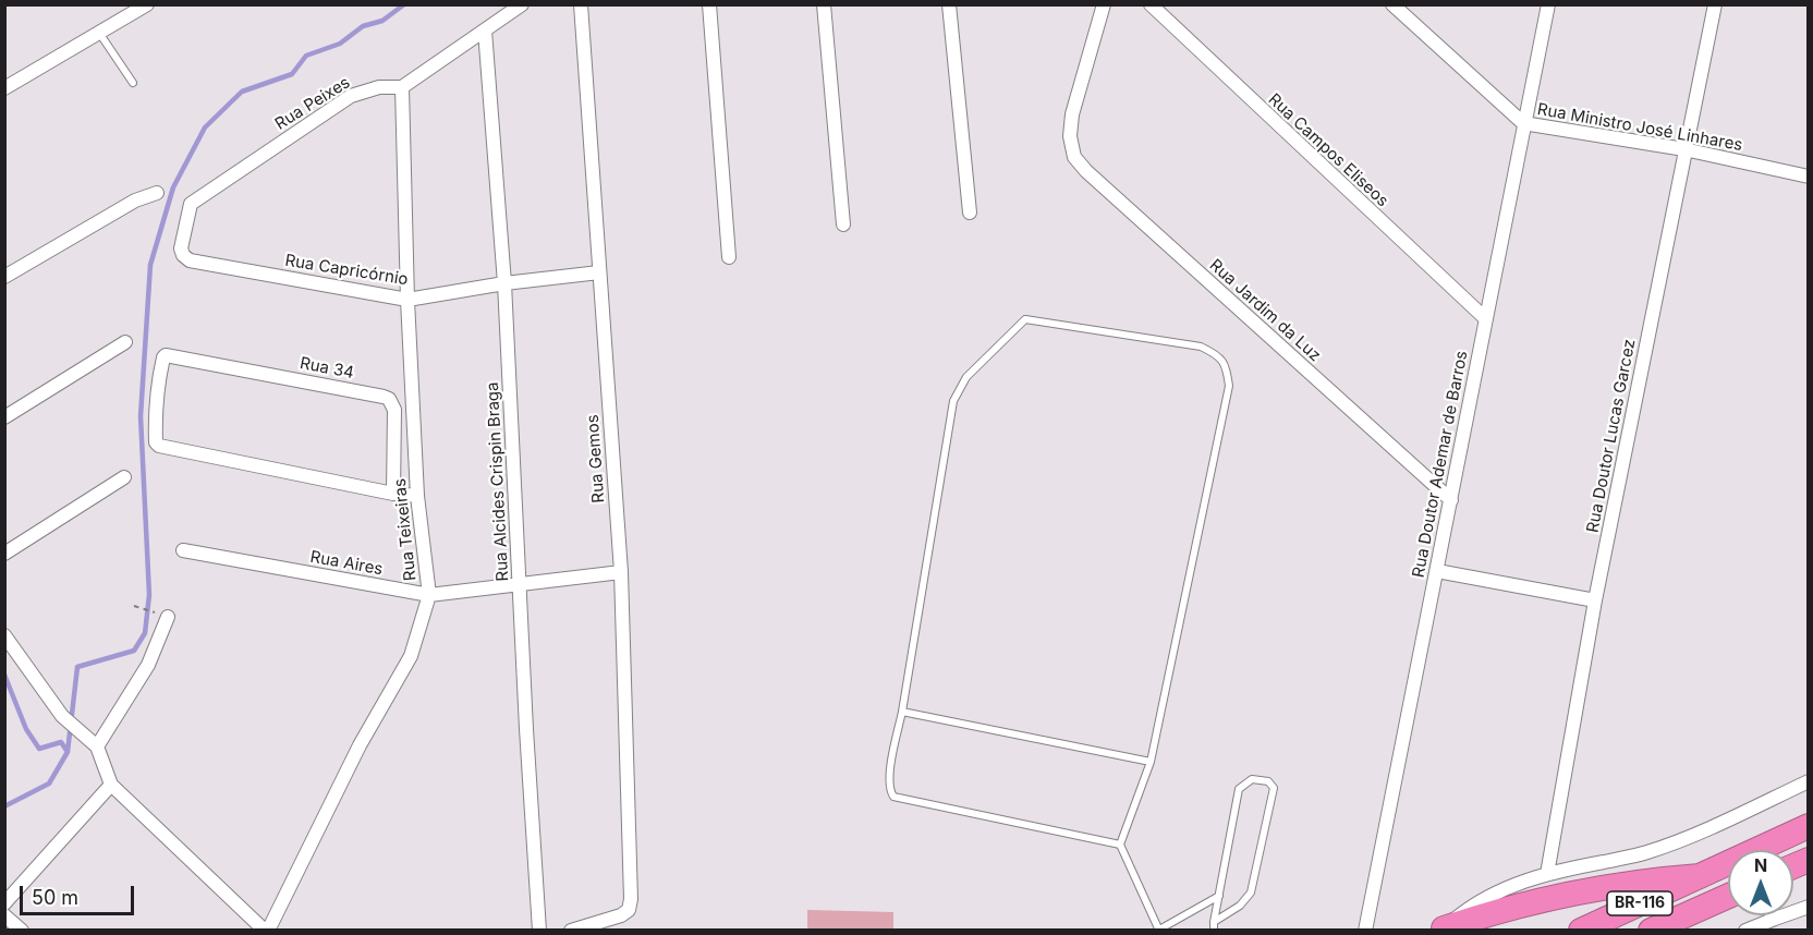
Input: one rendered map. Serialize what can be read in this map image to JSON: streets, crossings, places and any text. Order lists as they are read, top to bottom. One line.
{"streets":{"highway":["BR-116"],"street":["Rua Peixes","Rua Ministro José Linhares","Rua Campos Eliseos","Rua Capricórnio","Rua Jardim da Luz","Rua 34","Rua Doutor Lucas Garcez","Rua Gemos","Rua Doutor Ademar de Barros","Rua Alcides Crispin Braga","Rua Teixeiras","Rua Aires"]},"crossings":[["Rua Peixes","Rua Capricórnio"],["Rua Peixes","Rua Alcides Crispin Braga"],["Rua Peixes","Rua Teixeiras"],["Rua Ministro José Linhares","Rua Doutor Lucas Garcez"],["Rua Ministro José Linhares","Rua Doutor Ademar de Barros"],["Rua Campos Eliseos","Rua Doutor Ademar de Barros"],["Rua Capricórnio","Rua Gemos"],["Rua Capricórnio","Rua Alcides Crispin Braga"],["Rua Capricórnio","Rua Teixeiras"],["Rua Jardim da Luz","Rua Doutor Ademar de Barros"],["Rua Gemos","Rua Aires"],["Rua Alcides Crispin Braga","Rua Aires"],["Rua Teixeiras","Rua Aires"]],"scale_bar":"50 m","north":"top"}
